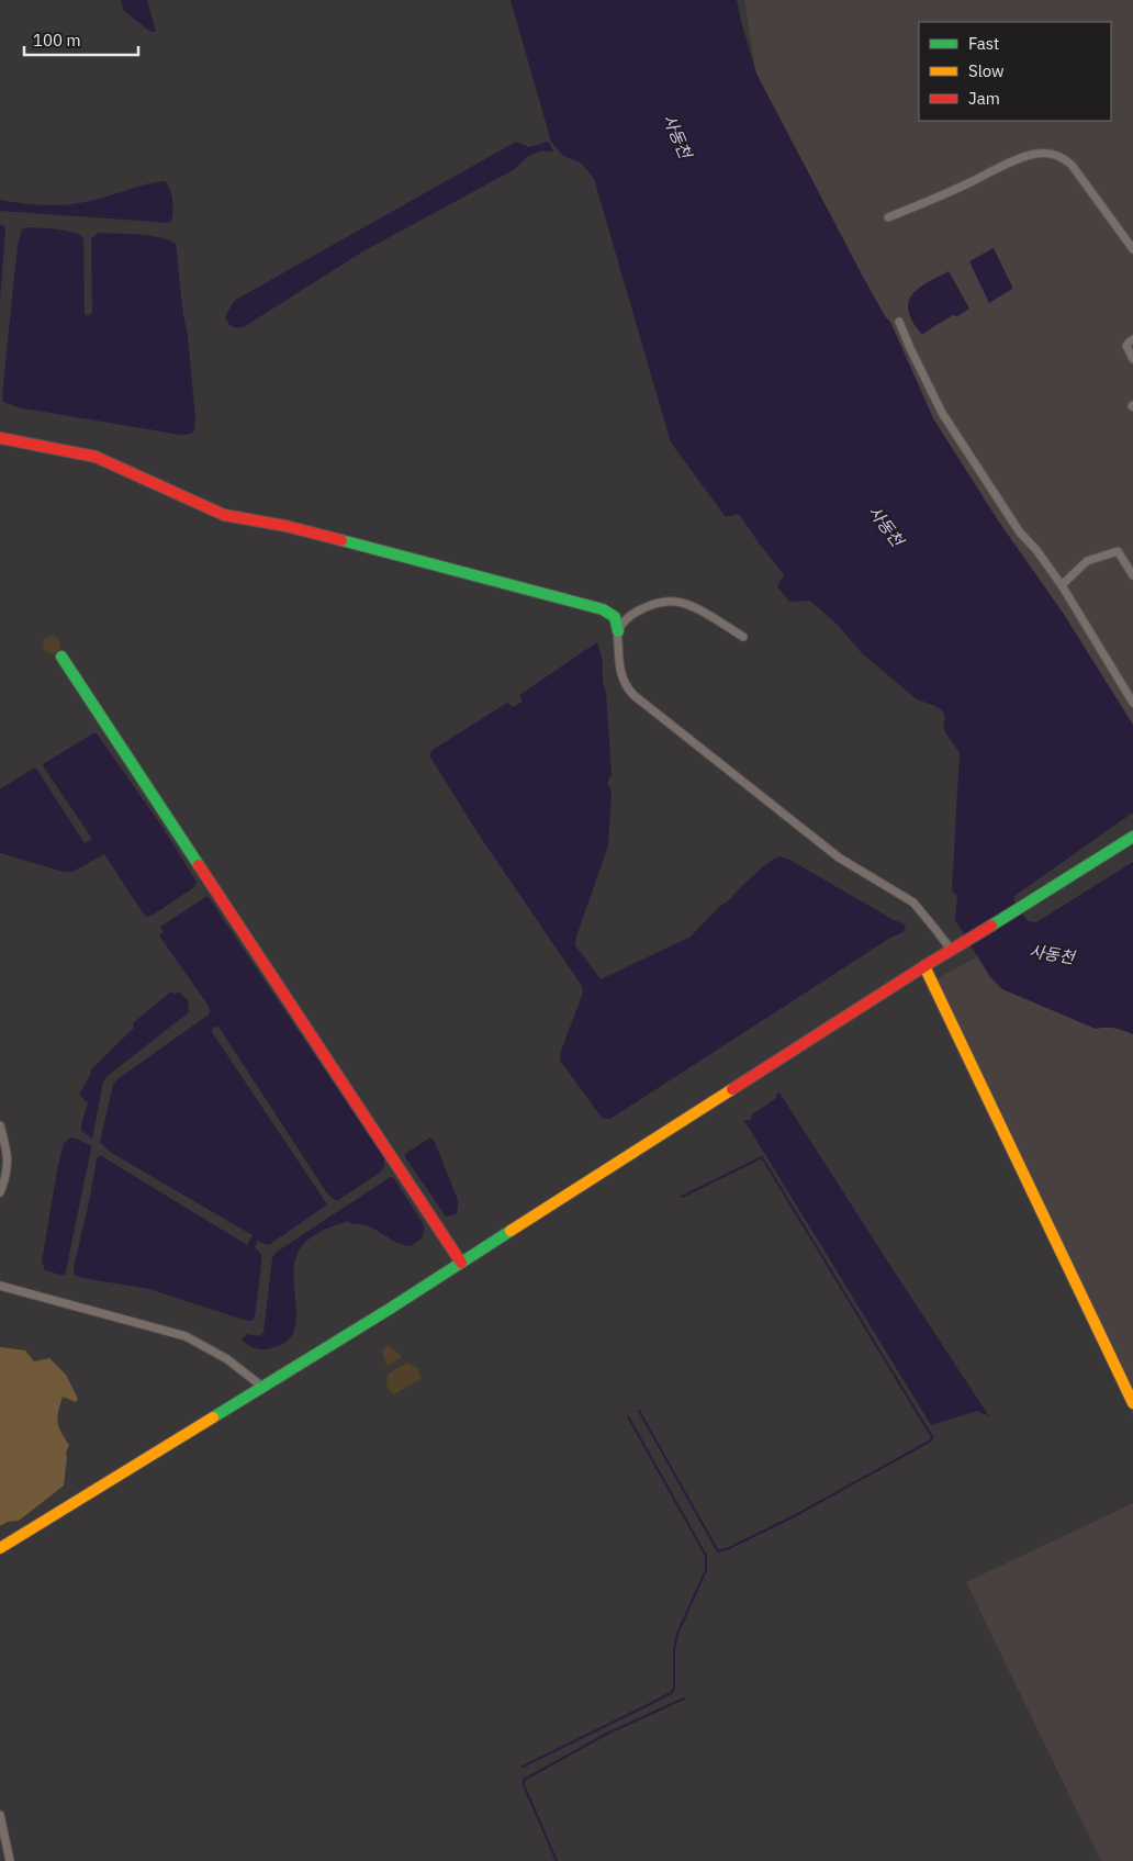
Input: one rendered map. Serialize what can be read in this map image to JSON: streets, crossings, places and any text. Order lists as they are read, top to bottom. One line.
{"water":["사동천"],"legend":["Fast","Slow","Jam"],"scale_bar":"100 m"}
